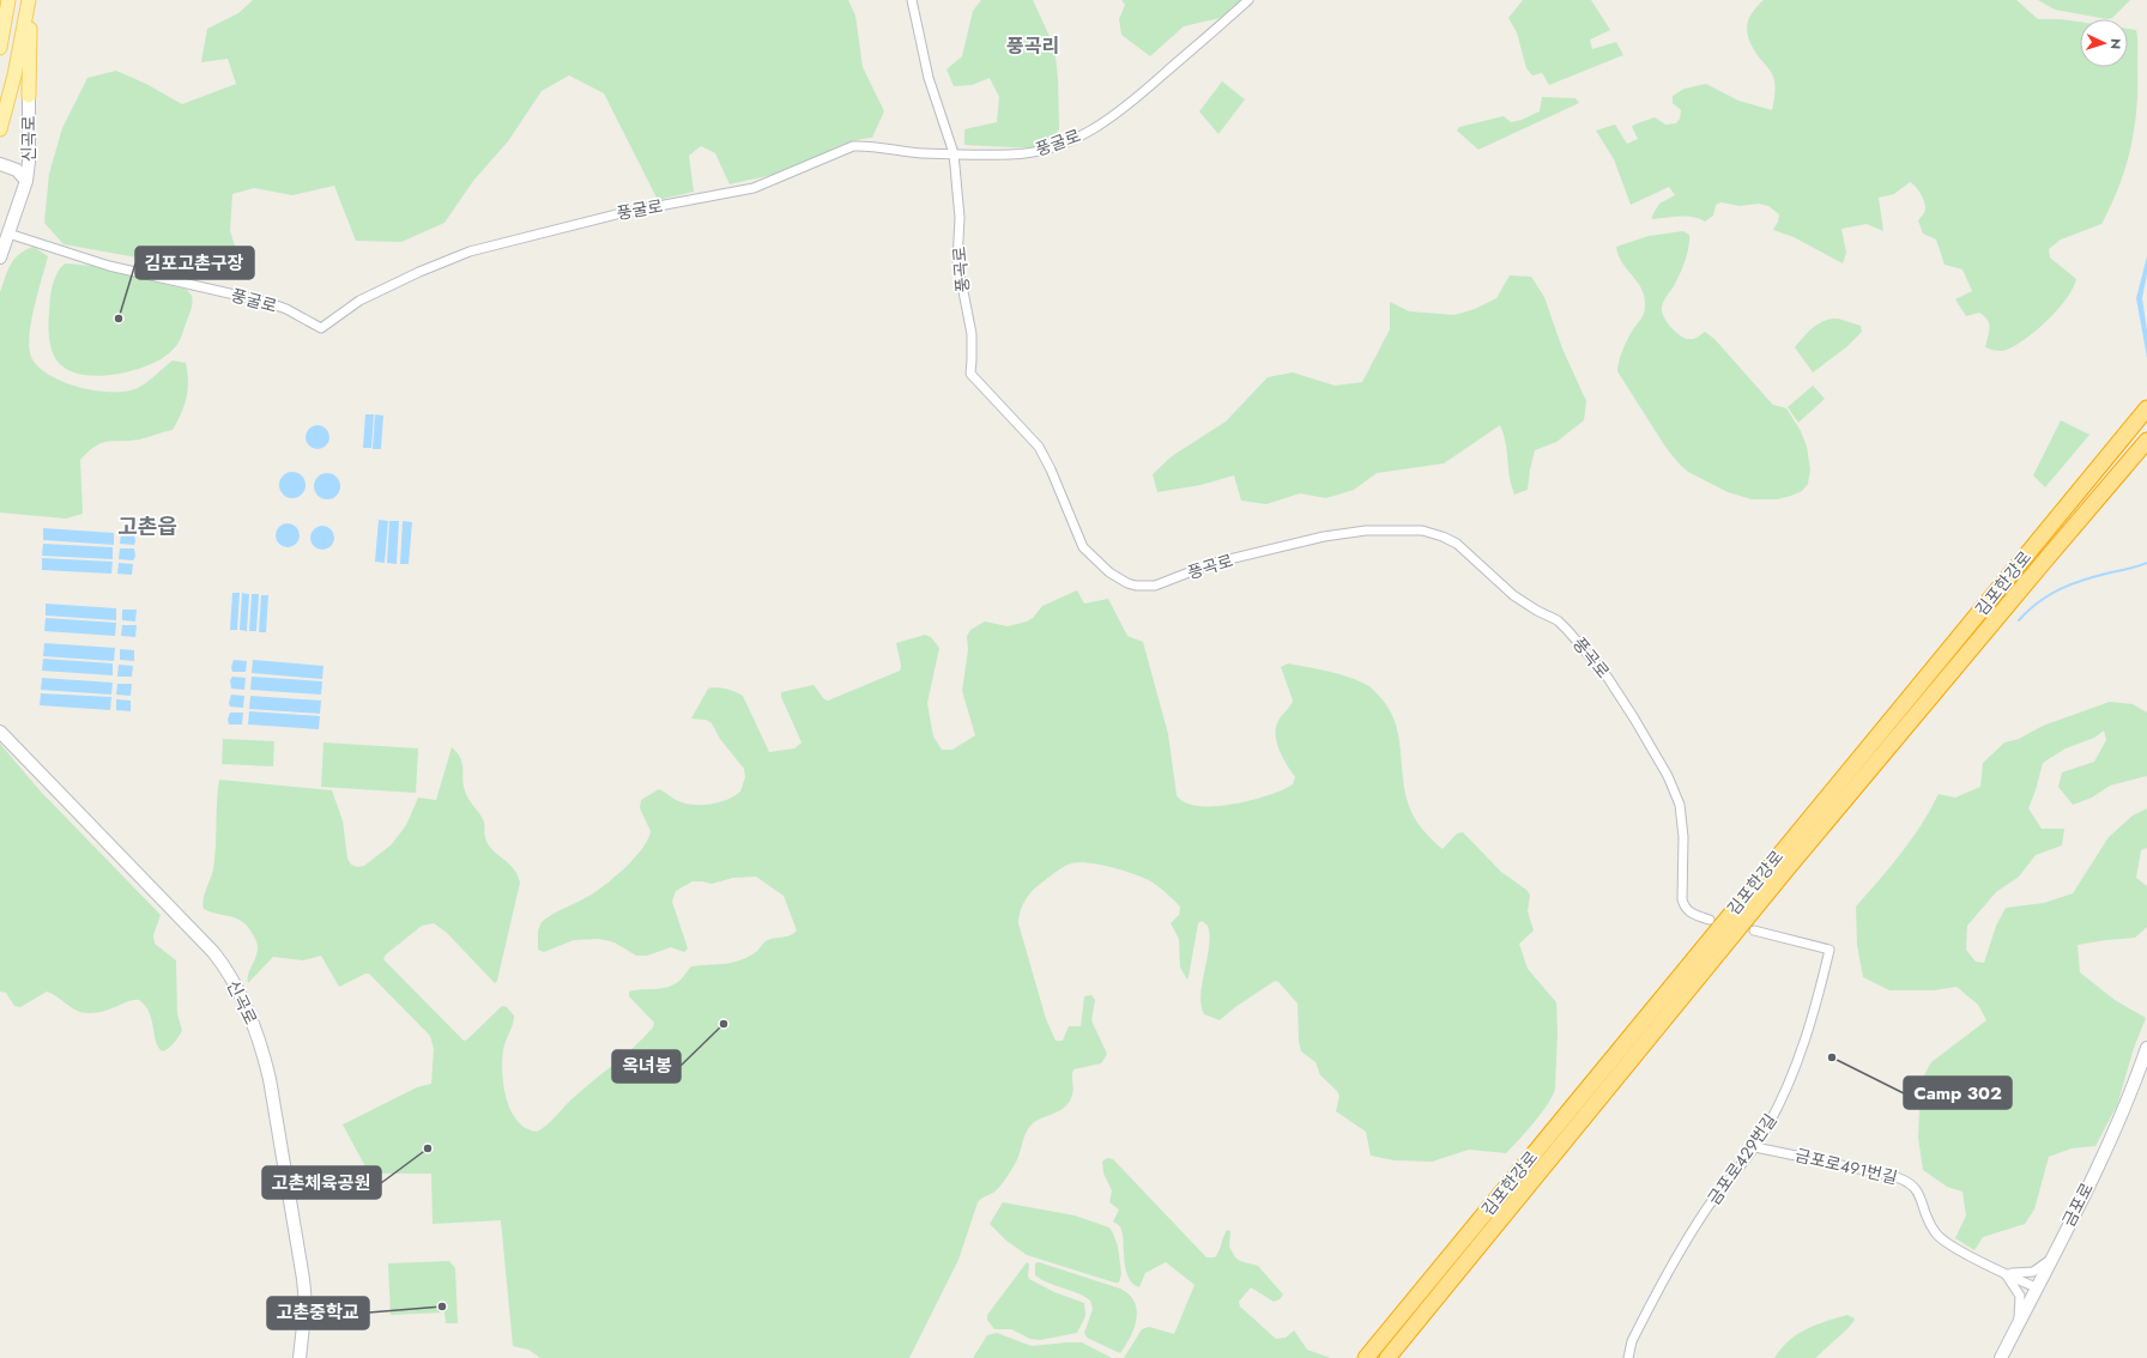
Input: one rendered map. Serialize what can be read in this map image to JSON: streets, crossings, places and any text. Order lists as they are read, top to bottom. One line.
{"streets":{"highway":["김포한강로"],"street":["신곡로","풍굴로","풍곡로","금포로429번길","금포로491번길","금포로"]},"crossings":[["신곡로","풍굴로"],["풍굴로","풍곡로"],["금포로429번길","금포로491번길"],["금포로491번길","금포로"]],"districts":["풍곡리","고촌읍"],"places":["김포고촌구장","옥녀봉","Camp 302","고촌체육공원","고촌중학교"],"north":"right"}
